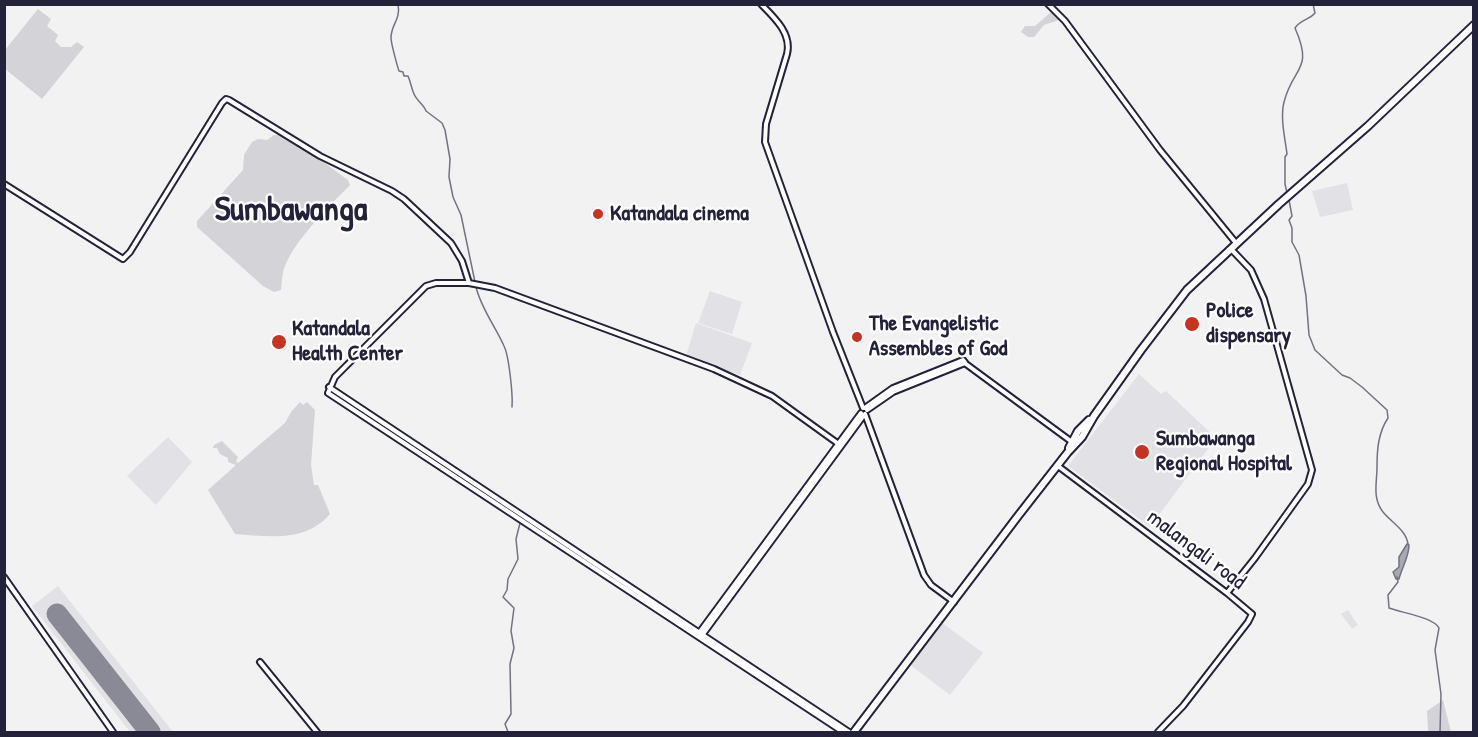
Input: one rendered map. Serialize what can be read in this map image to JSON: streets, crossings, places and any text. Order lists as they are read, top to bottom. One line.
{"streets":{"street":["malangali road"]},"districts":["Sumbawanga"],"places":["Katandala cinema","Police dispensary","The Evangelistic Assembles of God","Katandala Health Center","Sumbawanga Regional Hospital"]}
